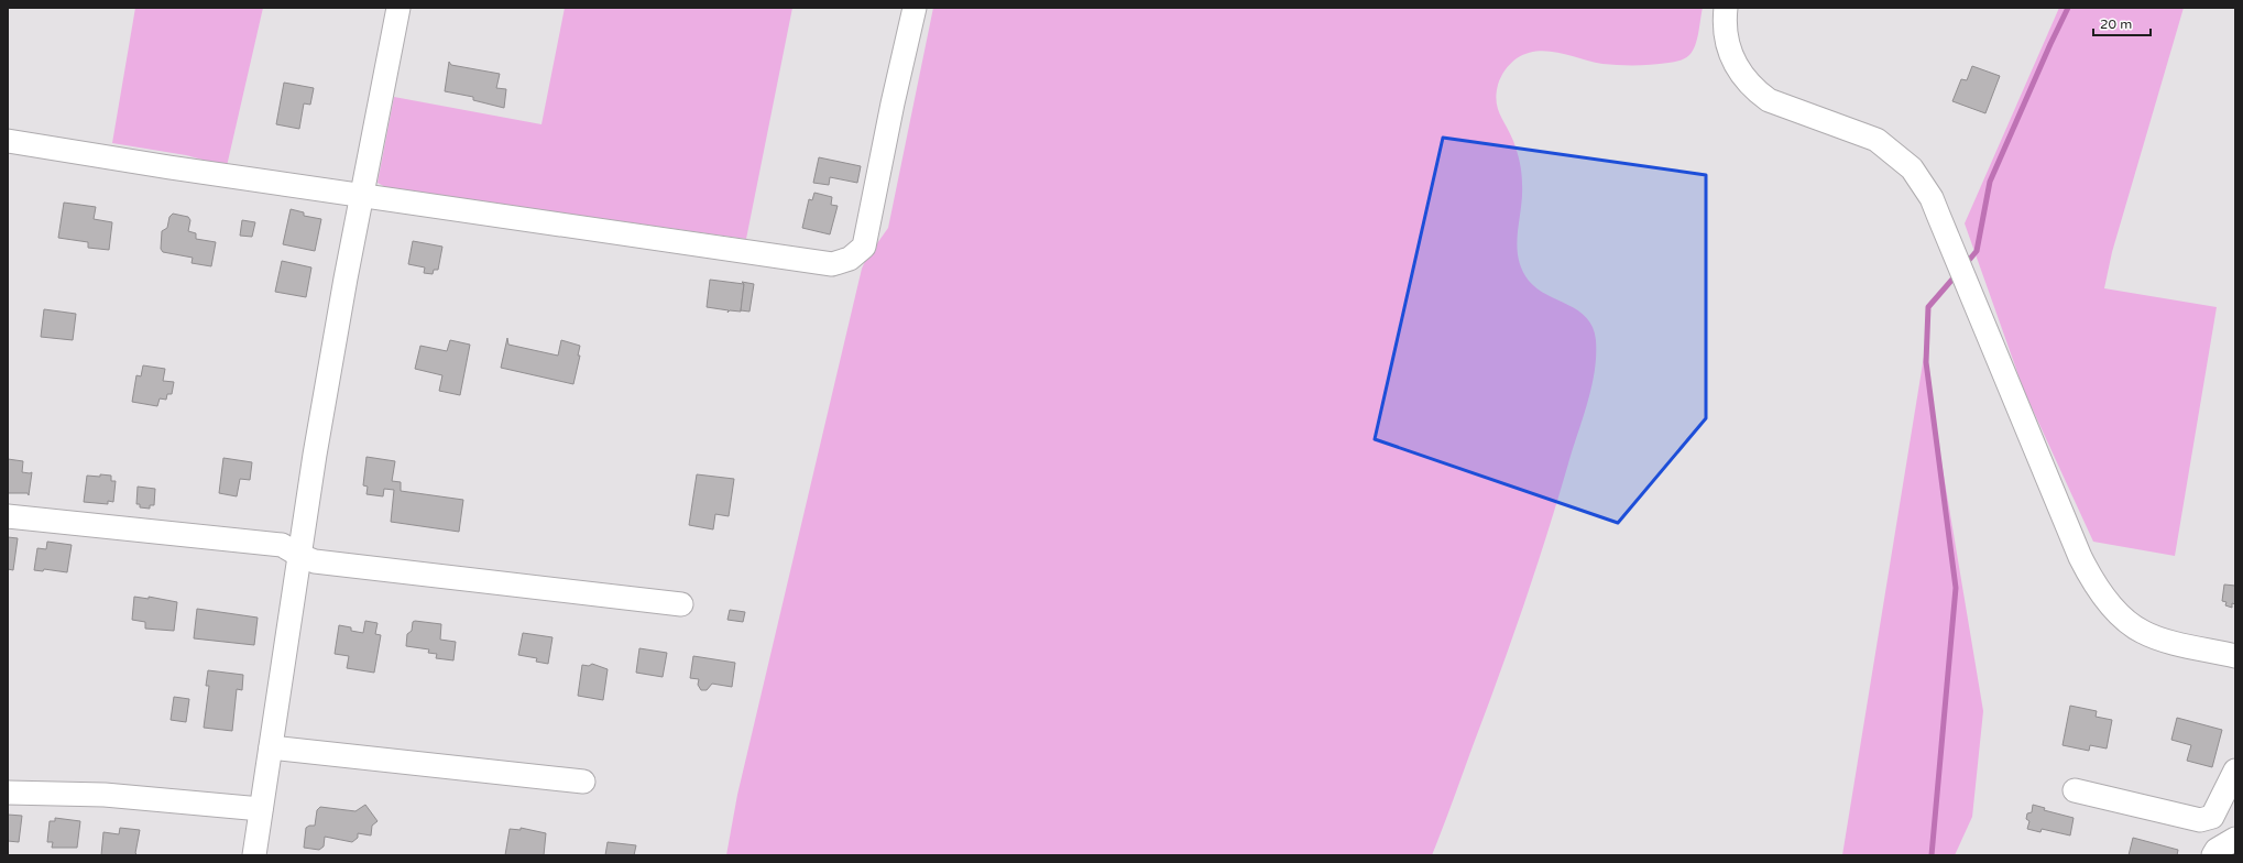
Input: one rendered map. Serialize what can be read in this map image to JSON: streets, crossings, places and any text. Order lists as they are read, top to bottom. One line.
{"scale_bar":"20 m"}
